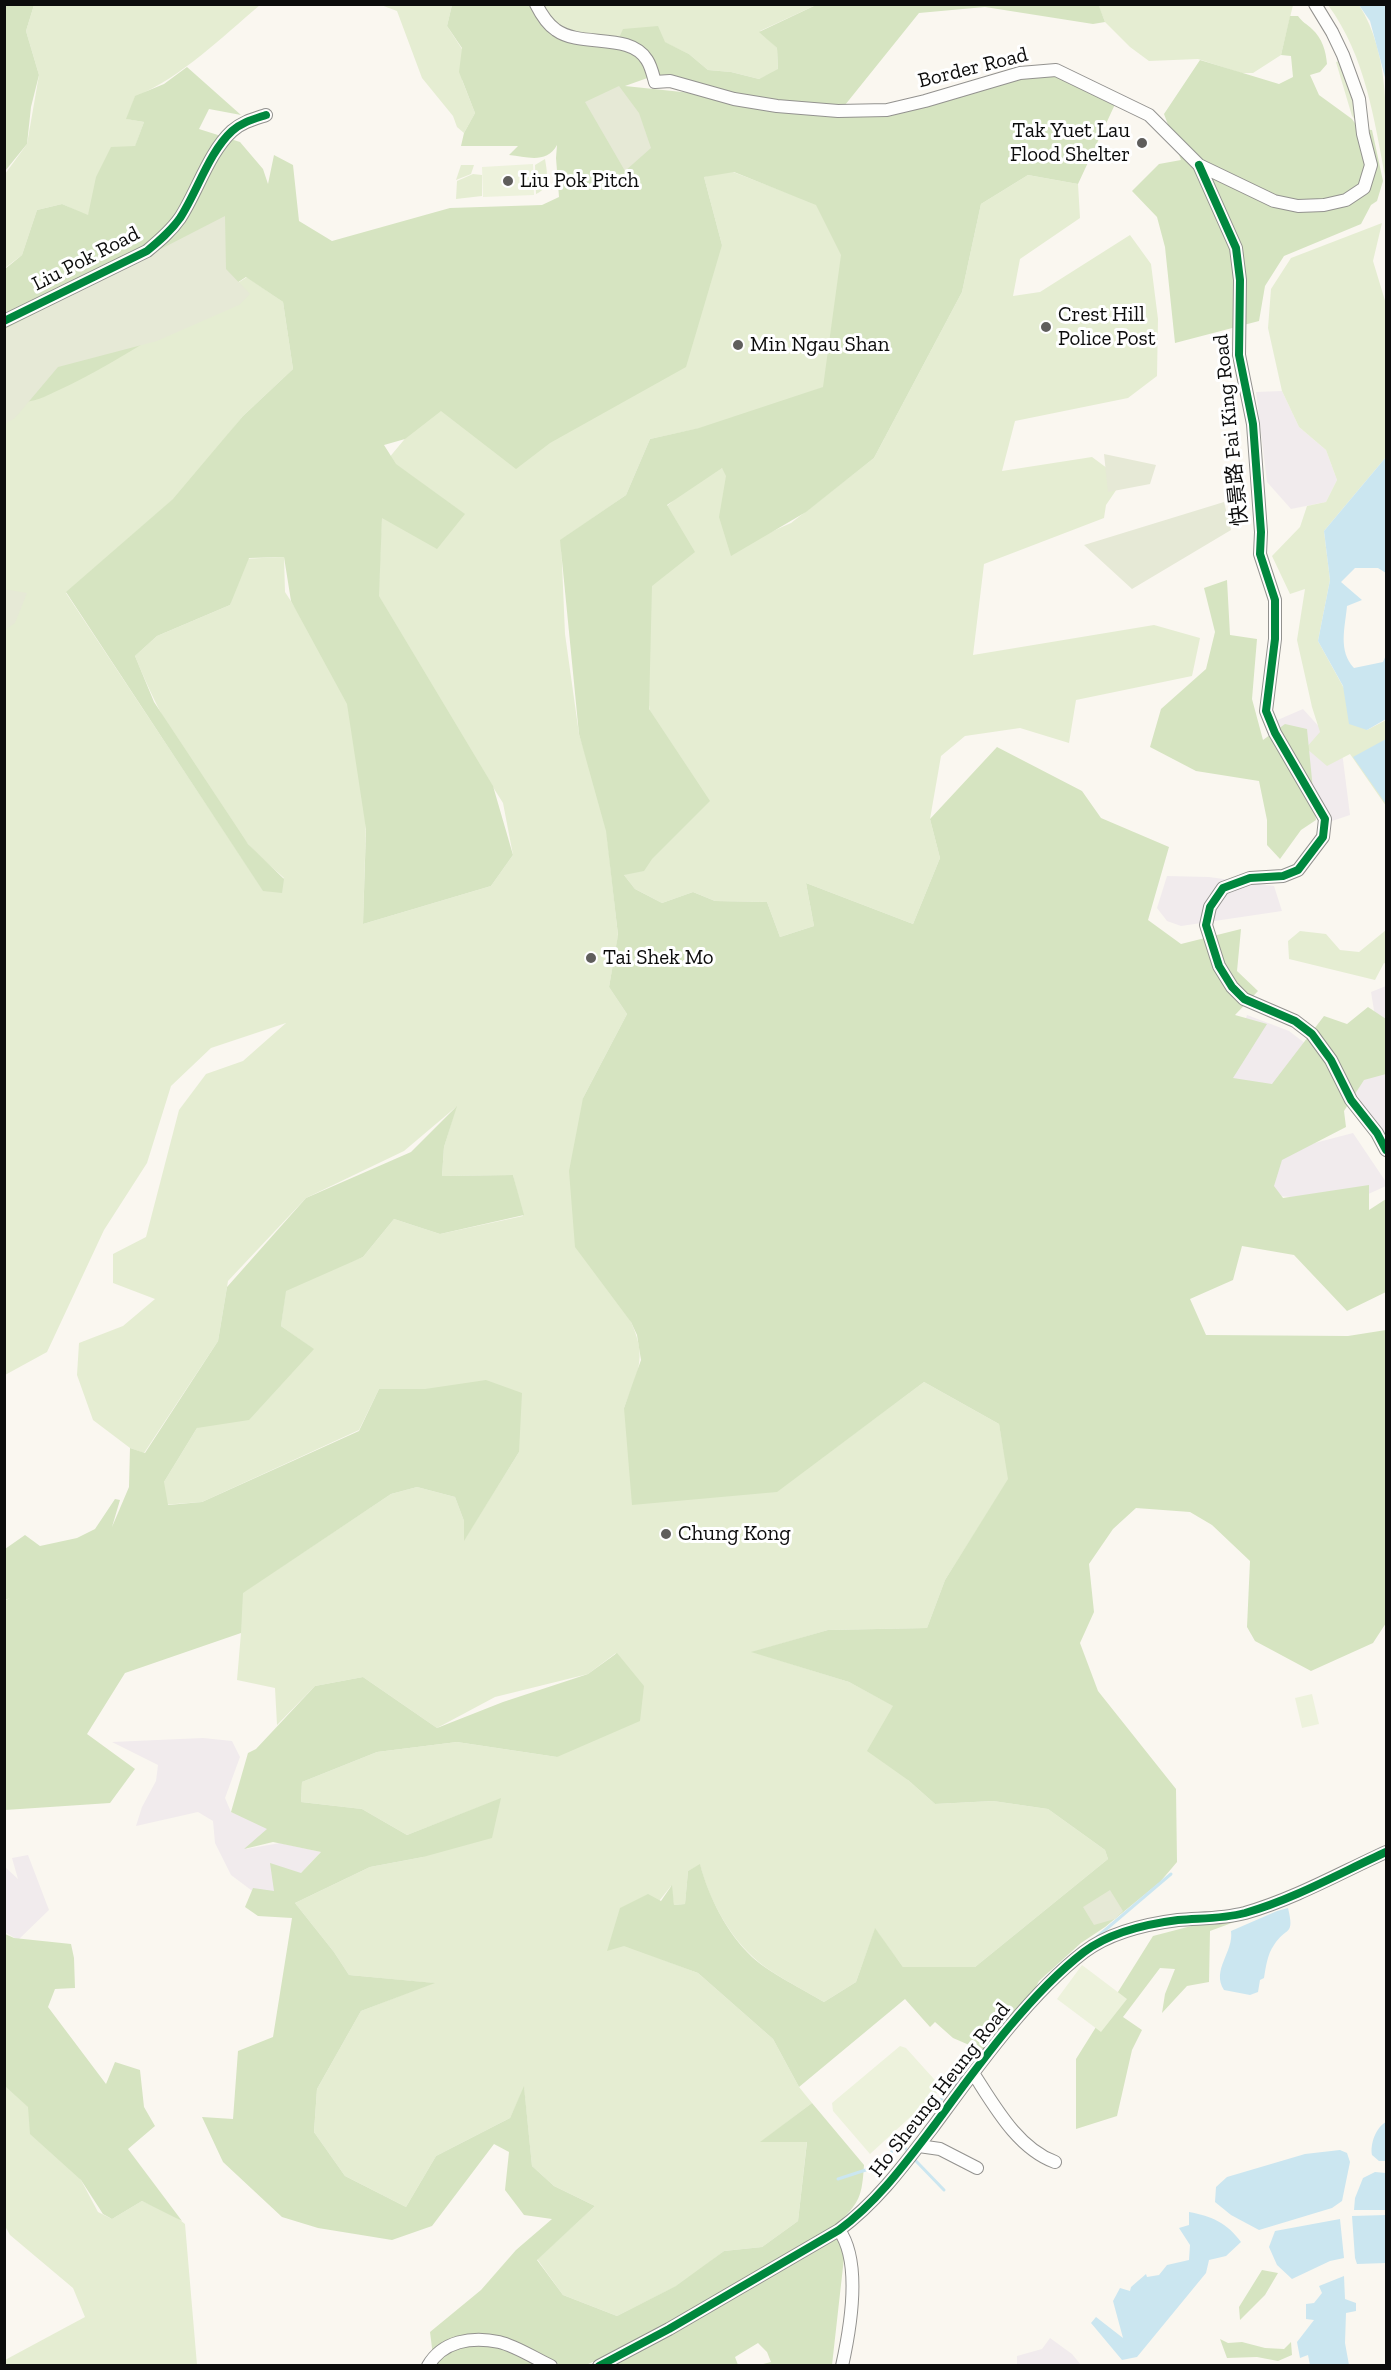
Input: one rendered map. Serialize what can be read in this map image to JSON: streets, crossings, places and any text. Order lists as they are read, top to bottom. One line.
{"streets":{"street":["Border Road","Liu Pok Road","Ho Sheung Heung Road"],"cycle path":["快景路 Fai King Road"]},"places":["Tak Yuet Lau Flood Shelter","Liu Pok Pitch","Crest Hill Police Post","Min Ngau Shan","Tai Shek Mo","Chung Kong"]}
